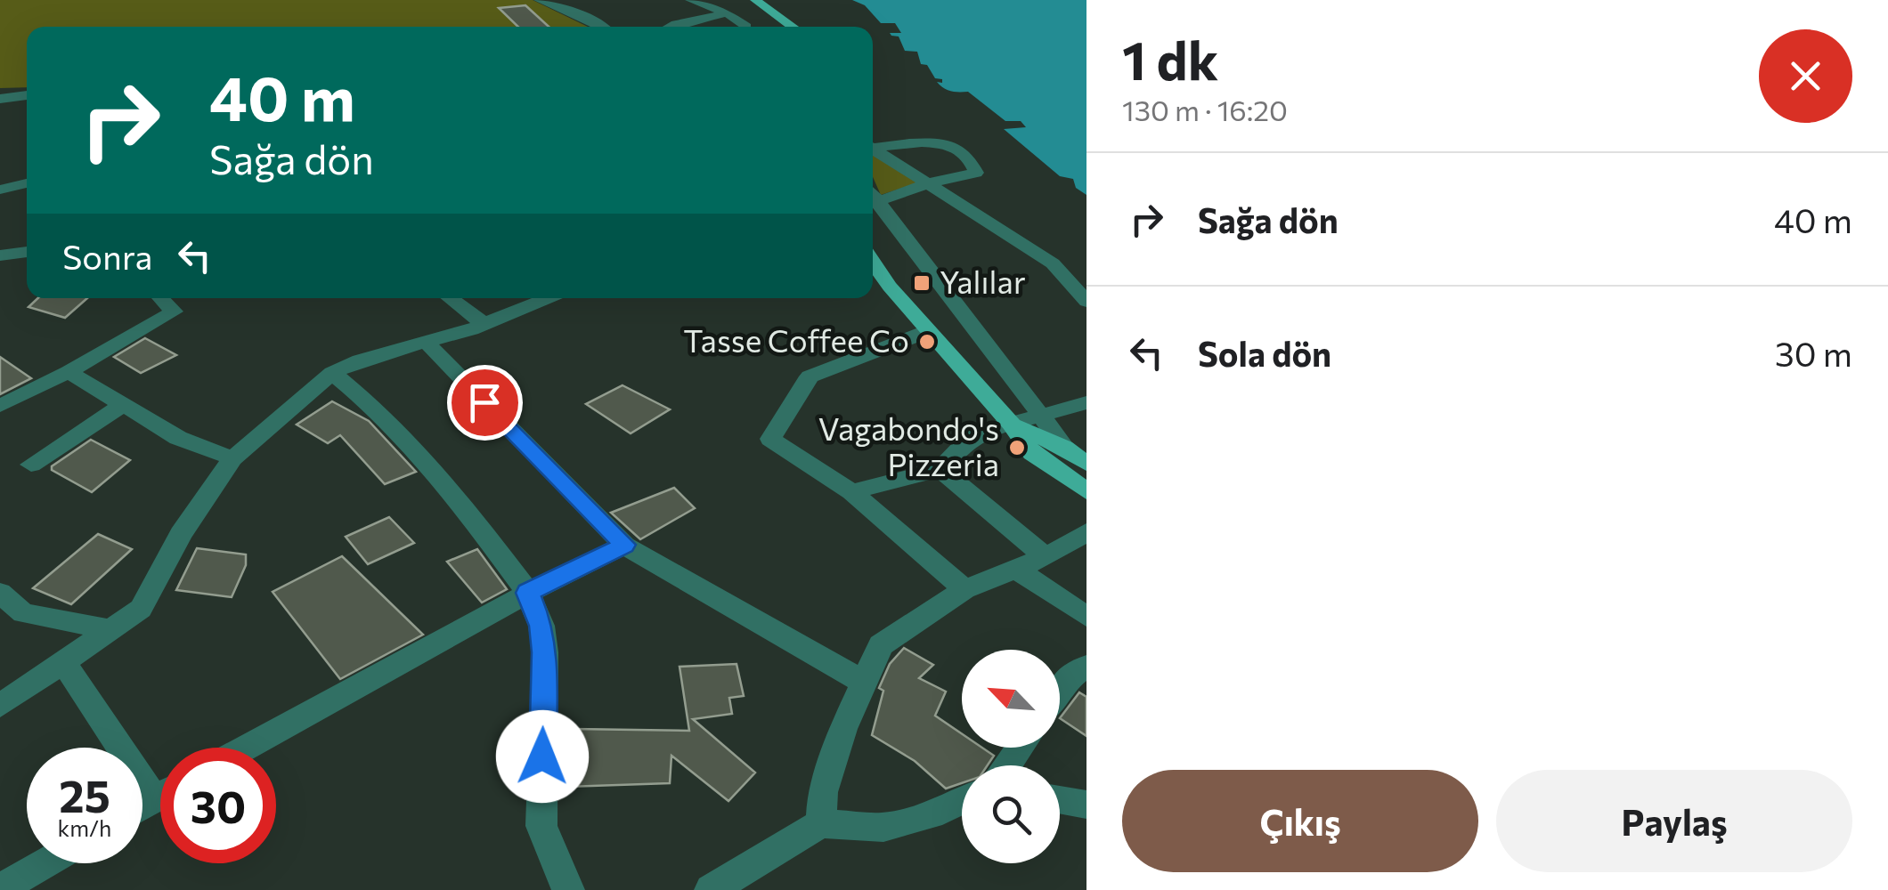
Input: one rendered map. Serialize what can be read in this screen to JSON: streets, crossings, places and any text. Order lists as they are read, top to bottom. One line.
{"places":{"transit":["Yalılar"],"other":["Tasse Coffee Co","Vagabondo's Pizzeria"]},"north":"top left","page":{"heading":["1 dk","130 m · 16:20"],"turn":["40 m","Sağa dön"],"list":[{"name":"Sağa dön","value":"40 m"},{"name":"Sola dön","value":"30 m"}],"then":"Sonra","speed":"25 km/h","limit":"30","buttons":["Çıkış","Paylaş"]}}
